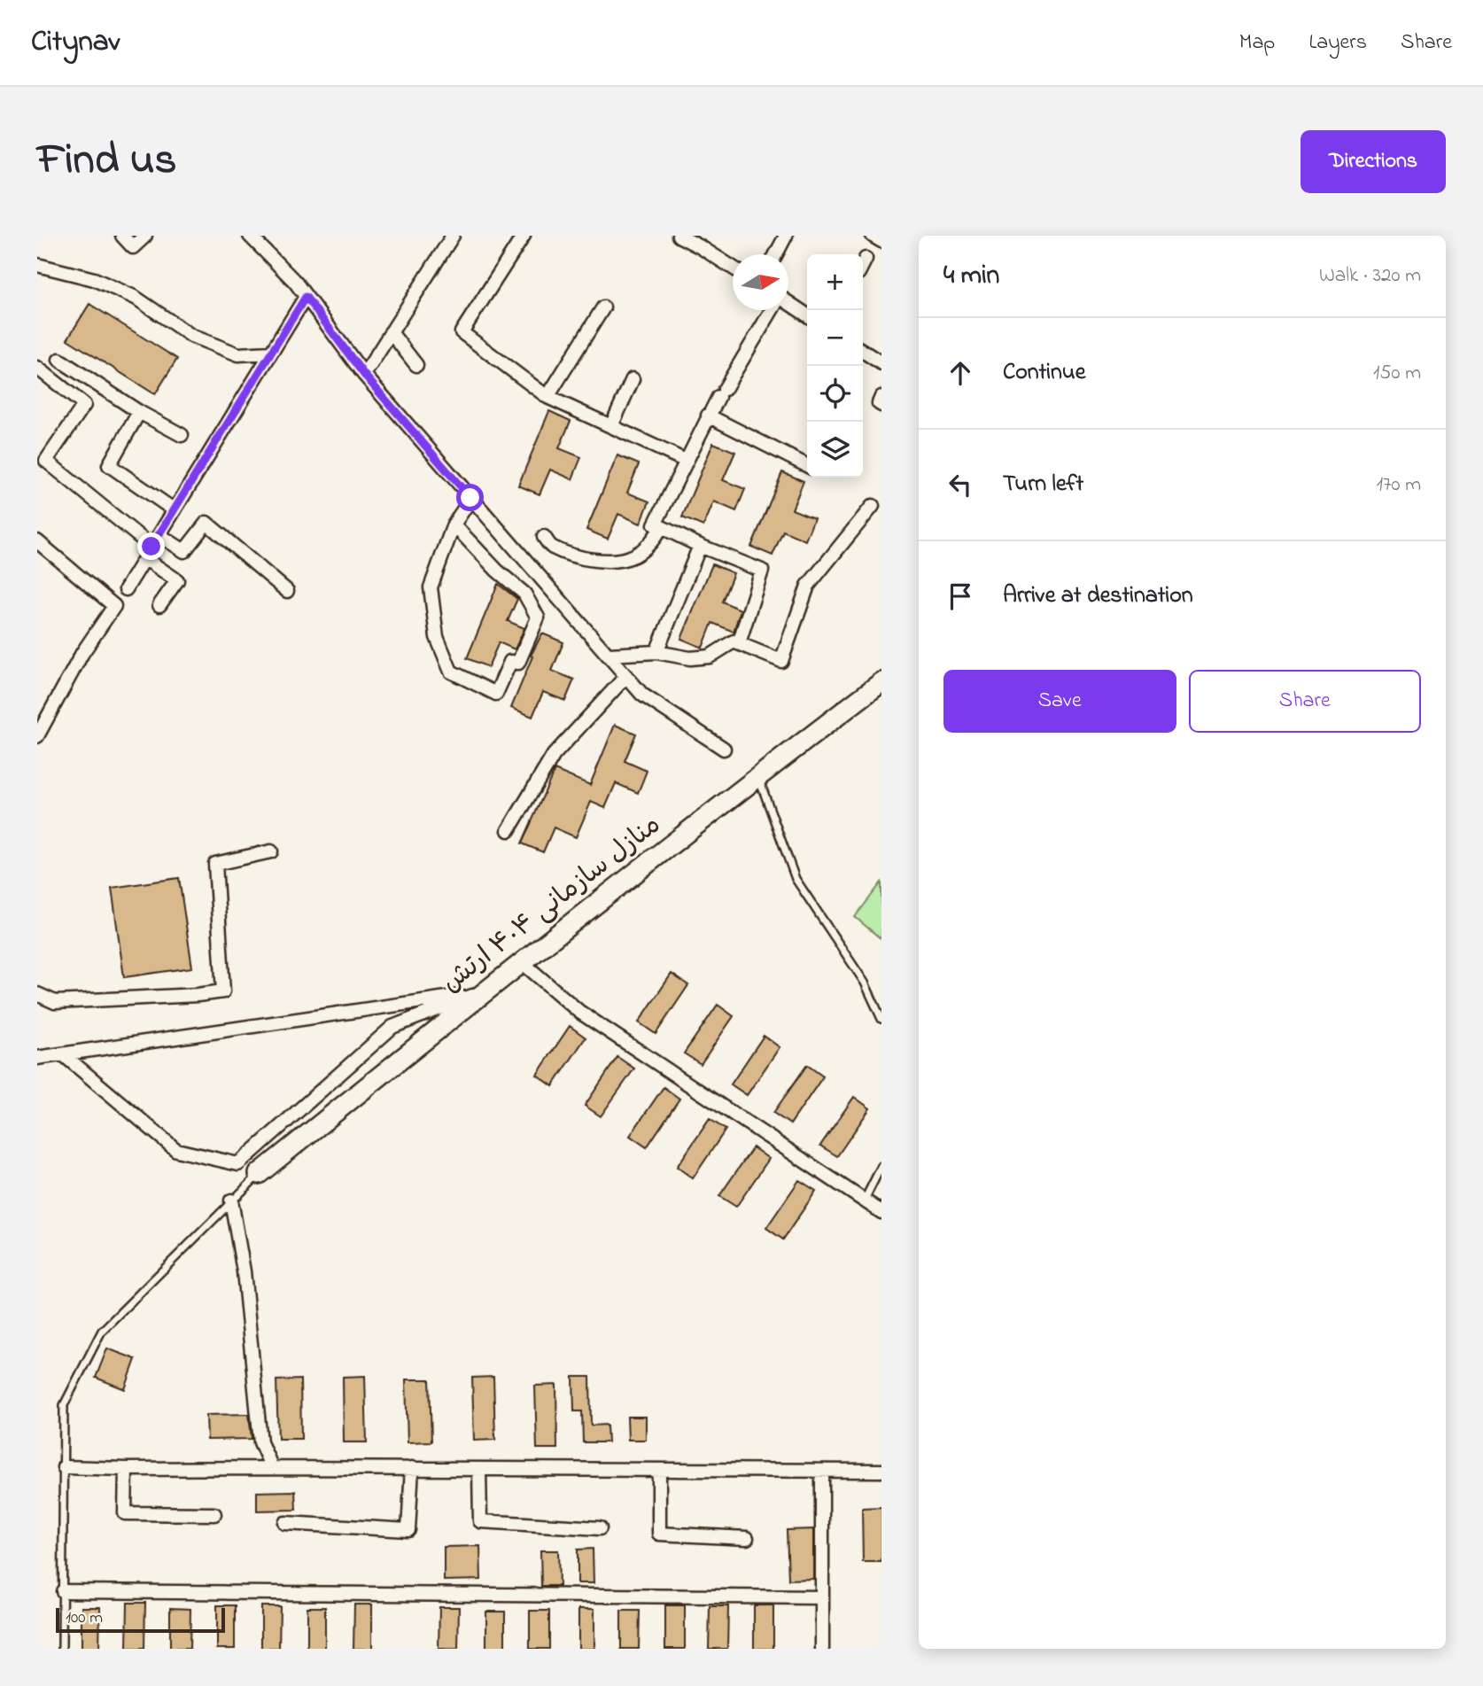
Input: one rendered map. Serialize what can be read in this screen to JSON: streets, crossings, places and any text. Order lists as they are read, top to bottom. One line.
{"streets":{"street":["منازل سازمانی ۴۰۴ ارتش"]},"scale_bar":"100 m","north":"right","page":{"header":"Citynav","nav":["Map","Layers","Share"],"title":"Find us","buttons":["Directions",["Save","Share"]],"heading":["4 min","Walk · 320 m"],"map_buttons":["+","−"],"list":[["Continue","150 m"],["Turn left","170 m"],"Arrive at destination"],"scale":"100 m"}}
